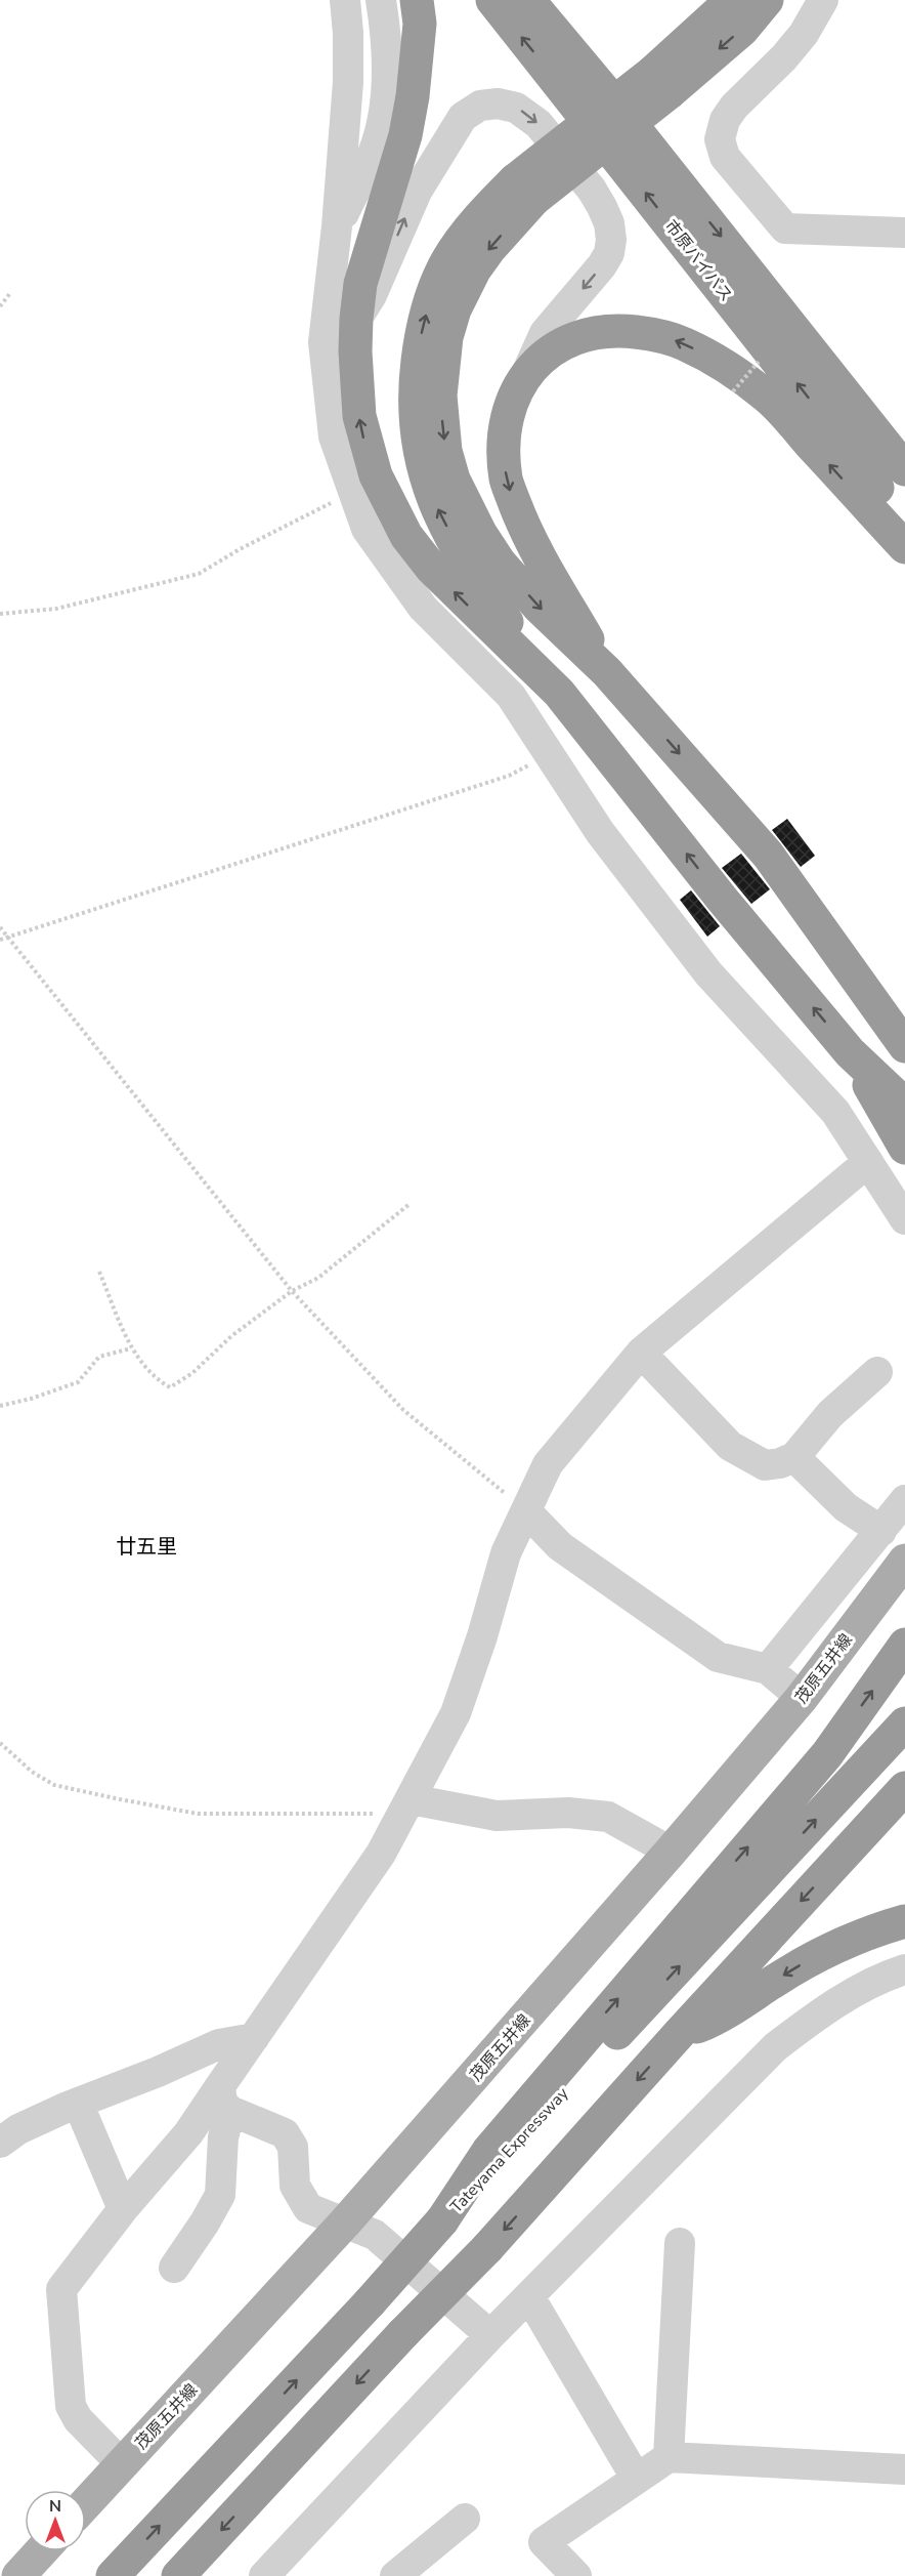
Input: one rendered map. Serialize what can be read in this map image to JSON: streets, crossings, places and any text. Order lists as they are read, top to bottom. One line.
{"streets":{"highway":["市原バイパス","Tateyama Expressway"],"main road":["茂原五井線"]},"districts":["廿五里"],"north":"top"}
